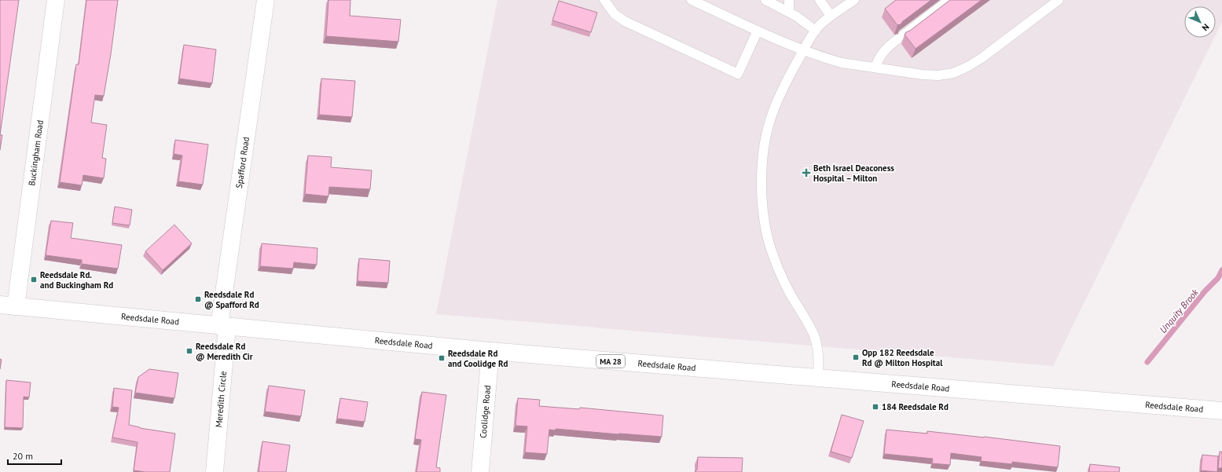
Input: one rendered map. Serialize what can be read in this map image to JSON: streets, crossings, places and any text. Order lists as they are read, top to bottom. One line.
{"streets":{"main road":["Buckingham Road","Spafford Road","Reedsdale Road","MA 28","Meredith Circle","Coolidge Road"]},"crossings":[["Buckingham Road","Reedsdale Road"],["Spafford Road","Reedsdale Road"],["Spafford Road","Meredith Circle"],["Reedsdale Road","Meredith Circle"],["Reedsdale Road","Coolidge Road"]],"water":["Unquity Brook"],"places":{"health":["Beth Israel Deaconess Hospital – Milton"],"transit":["Reedsdale Rd. and Buckingham Rd","Reedsdale Rd @ Spafford Rd","Reedsdale Rd @ Meredith Cir","Opp 182 Reedsdale Rd @ Milton Hospital","Reedsdale Rd and Coolidge Rd","184 Reedsdale Rd"]},"scale_bar":"20 m","north":"bottom right"}
